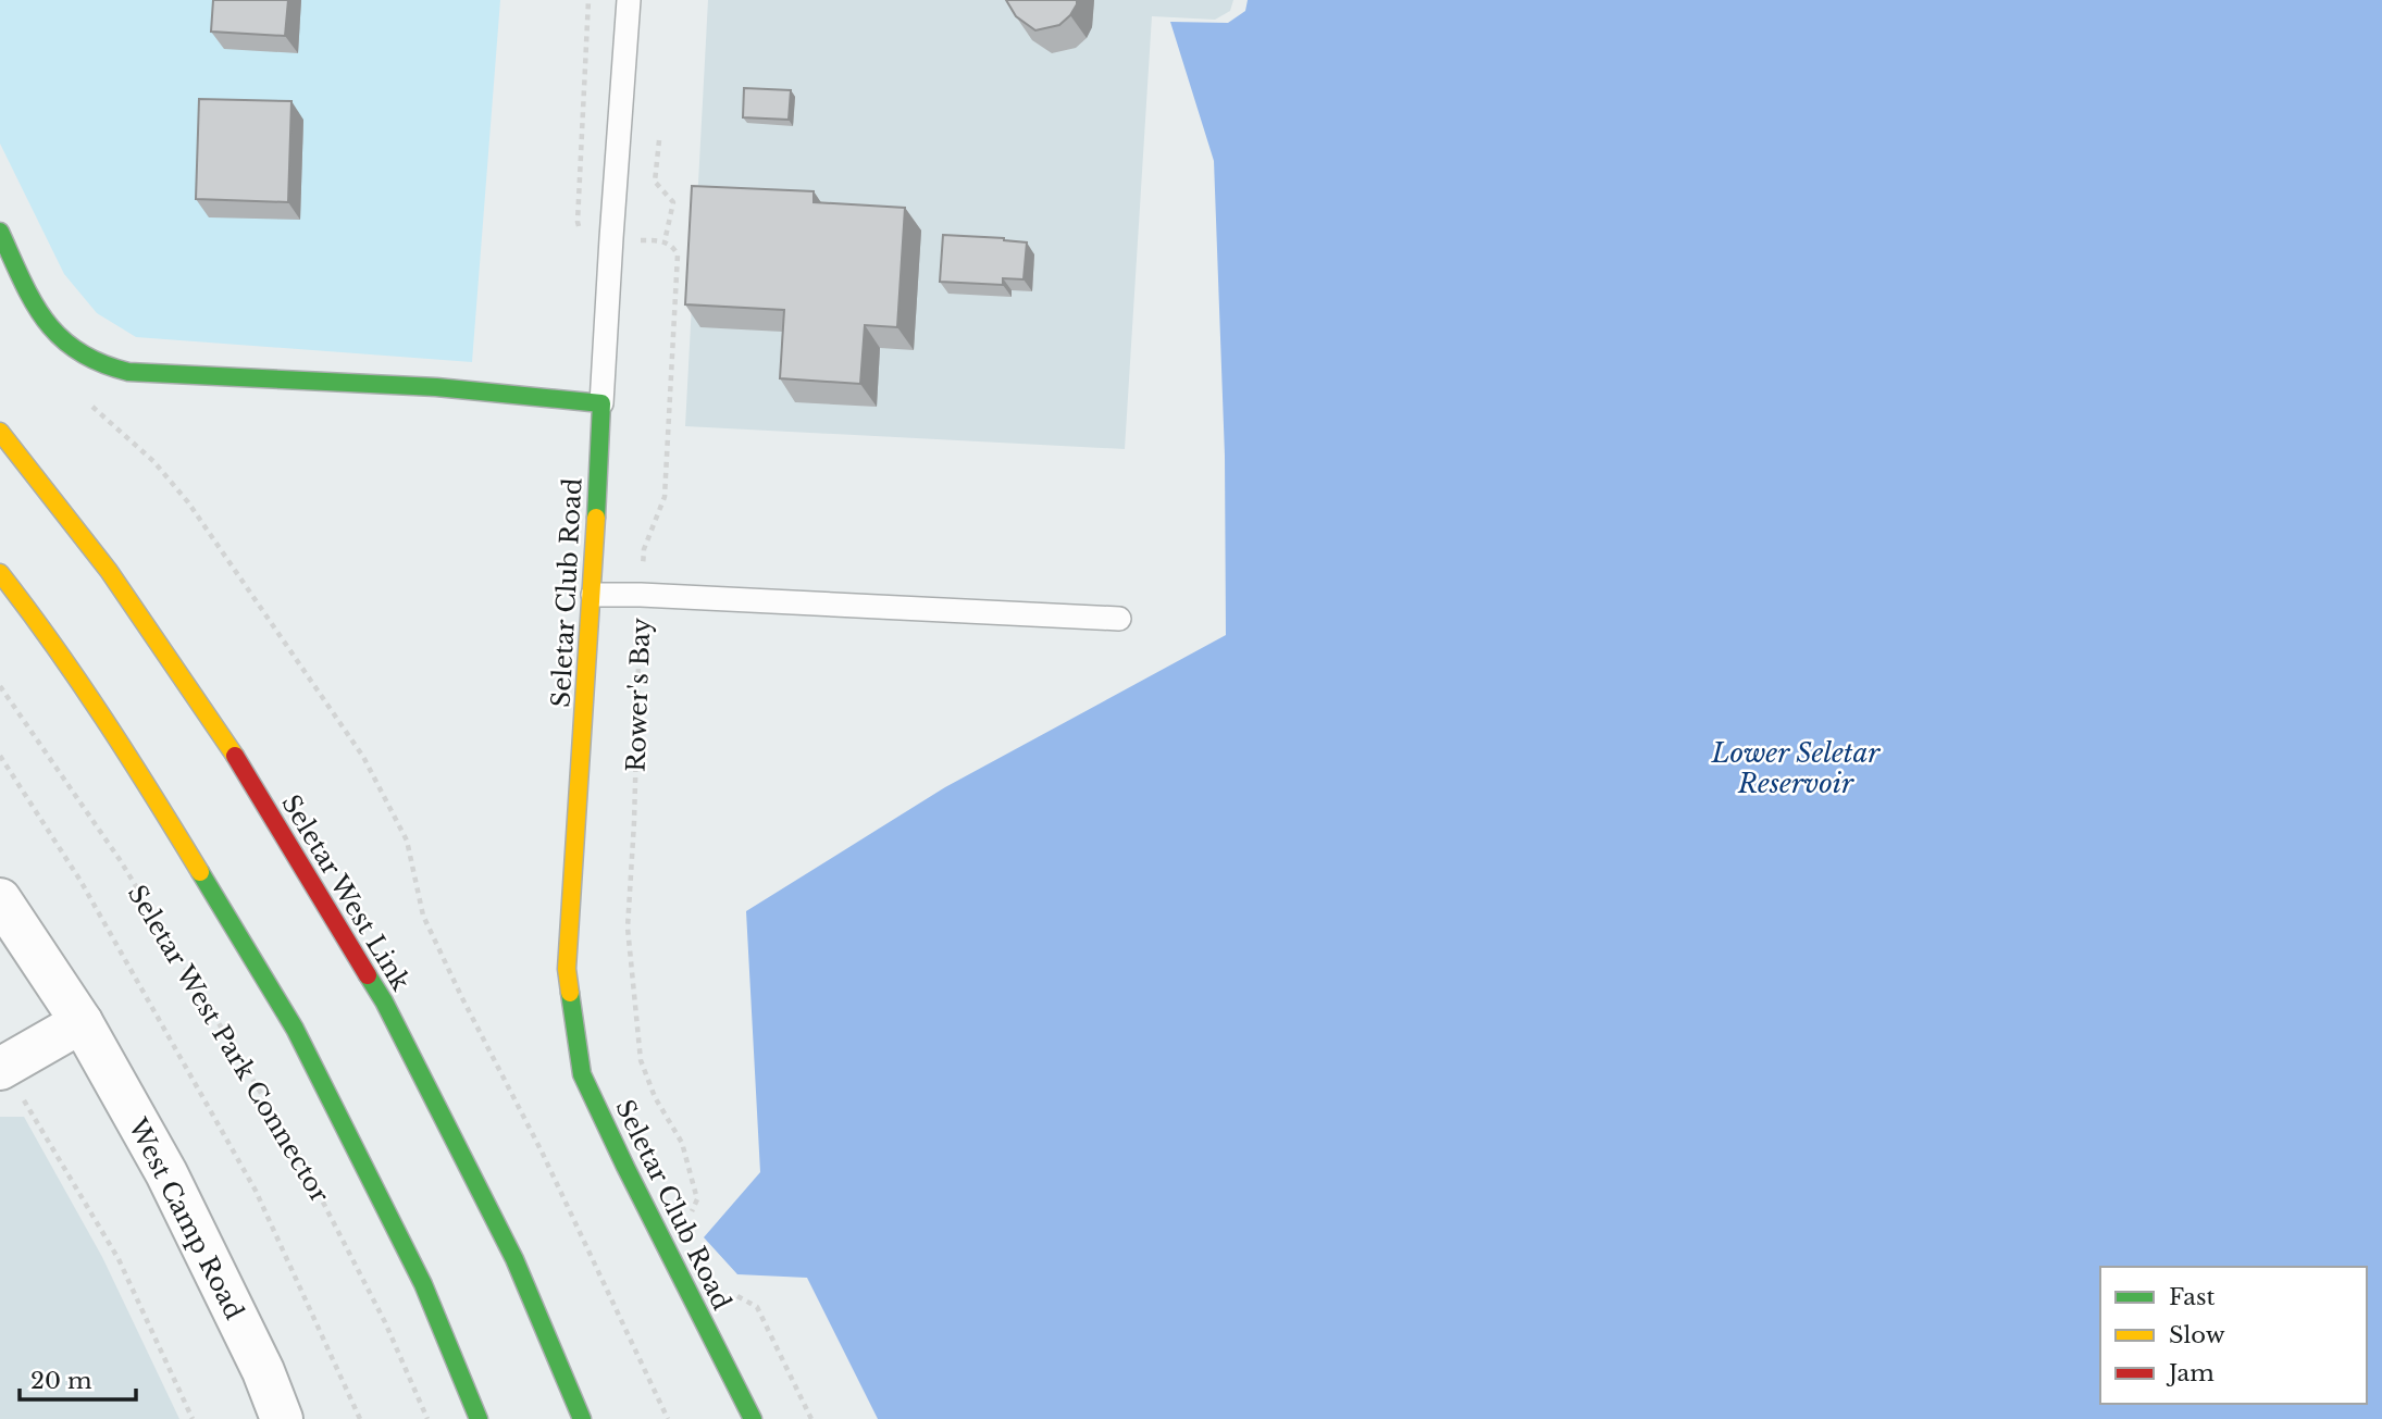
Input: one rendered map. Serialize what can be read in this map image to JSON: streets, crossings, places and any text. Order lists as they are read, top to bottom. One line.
{"streets":{"main road":["Seletar Club Road","Seletar West Link"],"street":["West Camp Road"],"path":["Rower's Bay","Seletar West Park Connector"]},"water":["Lower Seletar Reservoir"],"legend":["Fast","Slow","Jam"],"scale_bar":"20 m"}
